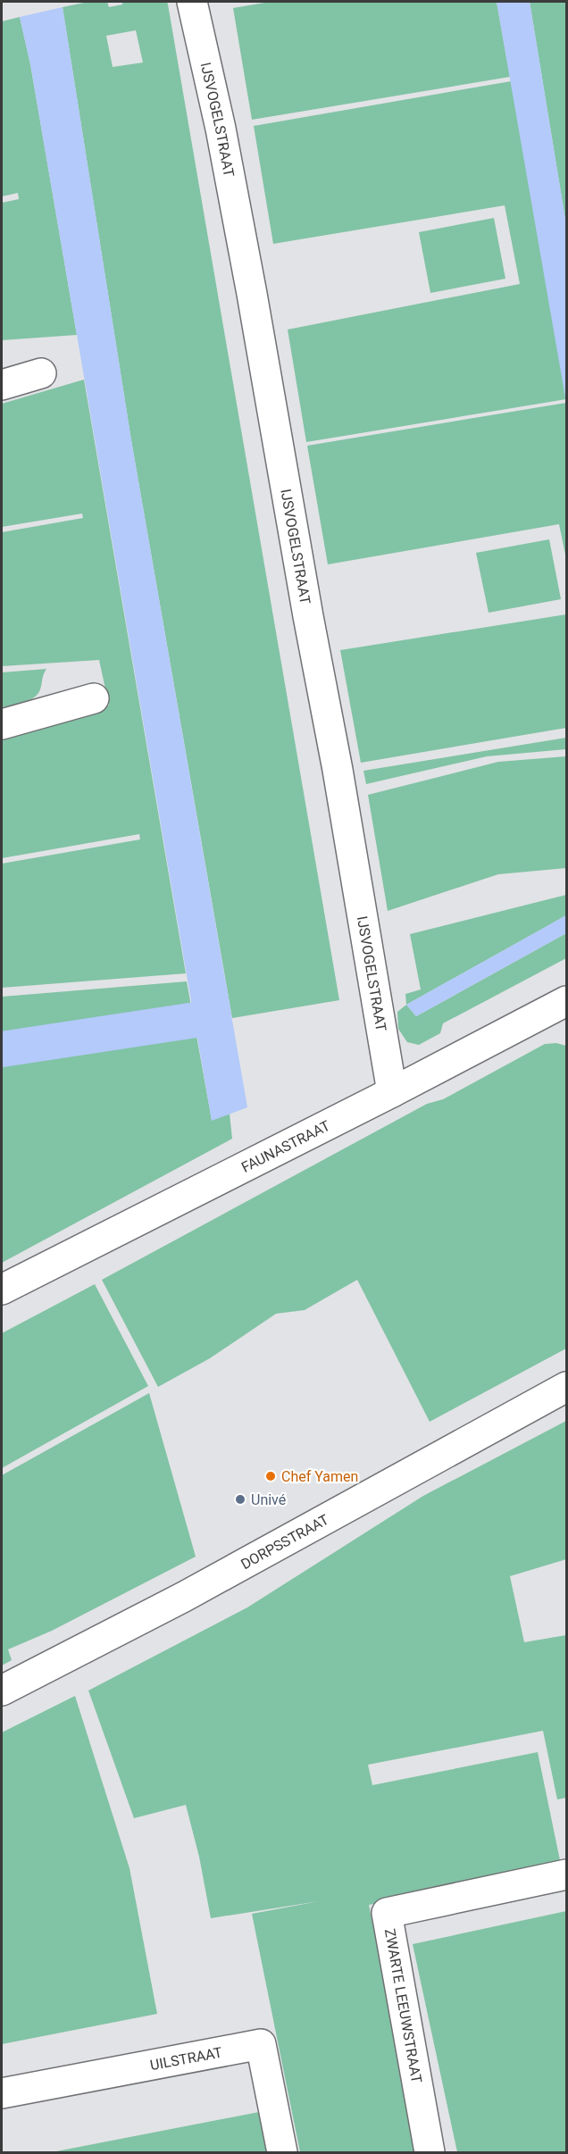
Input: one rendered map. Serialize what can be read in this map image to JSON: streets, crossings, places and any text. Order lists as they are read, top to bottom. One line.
{"streets":{"street":["IJSVOGELSTRAAT","FAUNASTRAAT","DORPSSTRAAT","ZWARTE LEEUWSTRAAT","UILSTRAAT"]},"crossings":[["IJSVOGELSTRAAT","FAUNASTRAAT"]],"places":["Chef Yamen","Univé"]}
